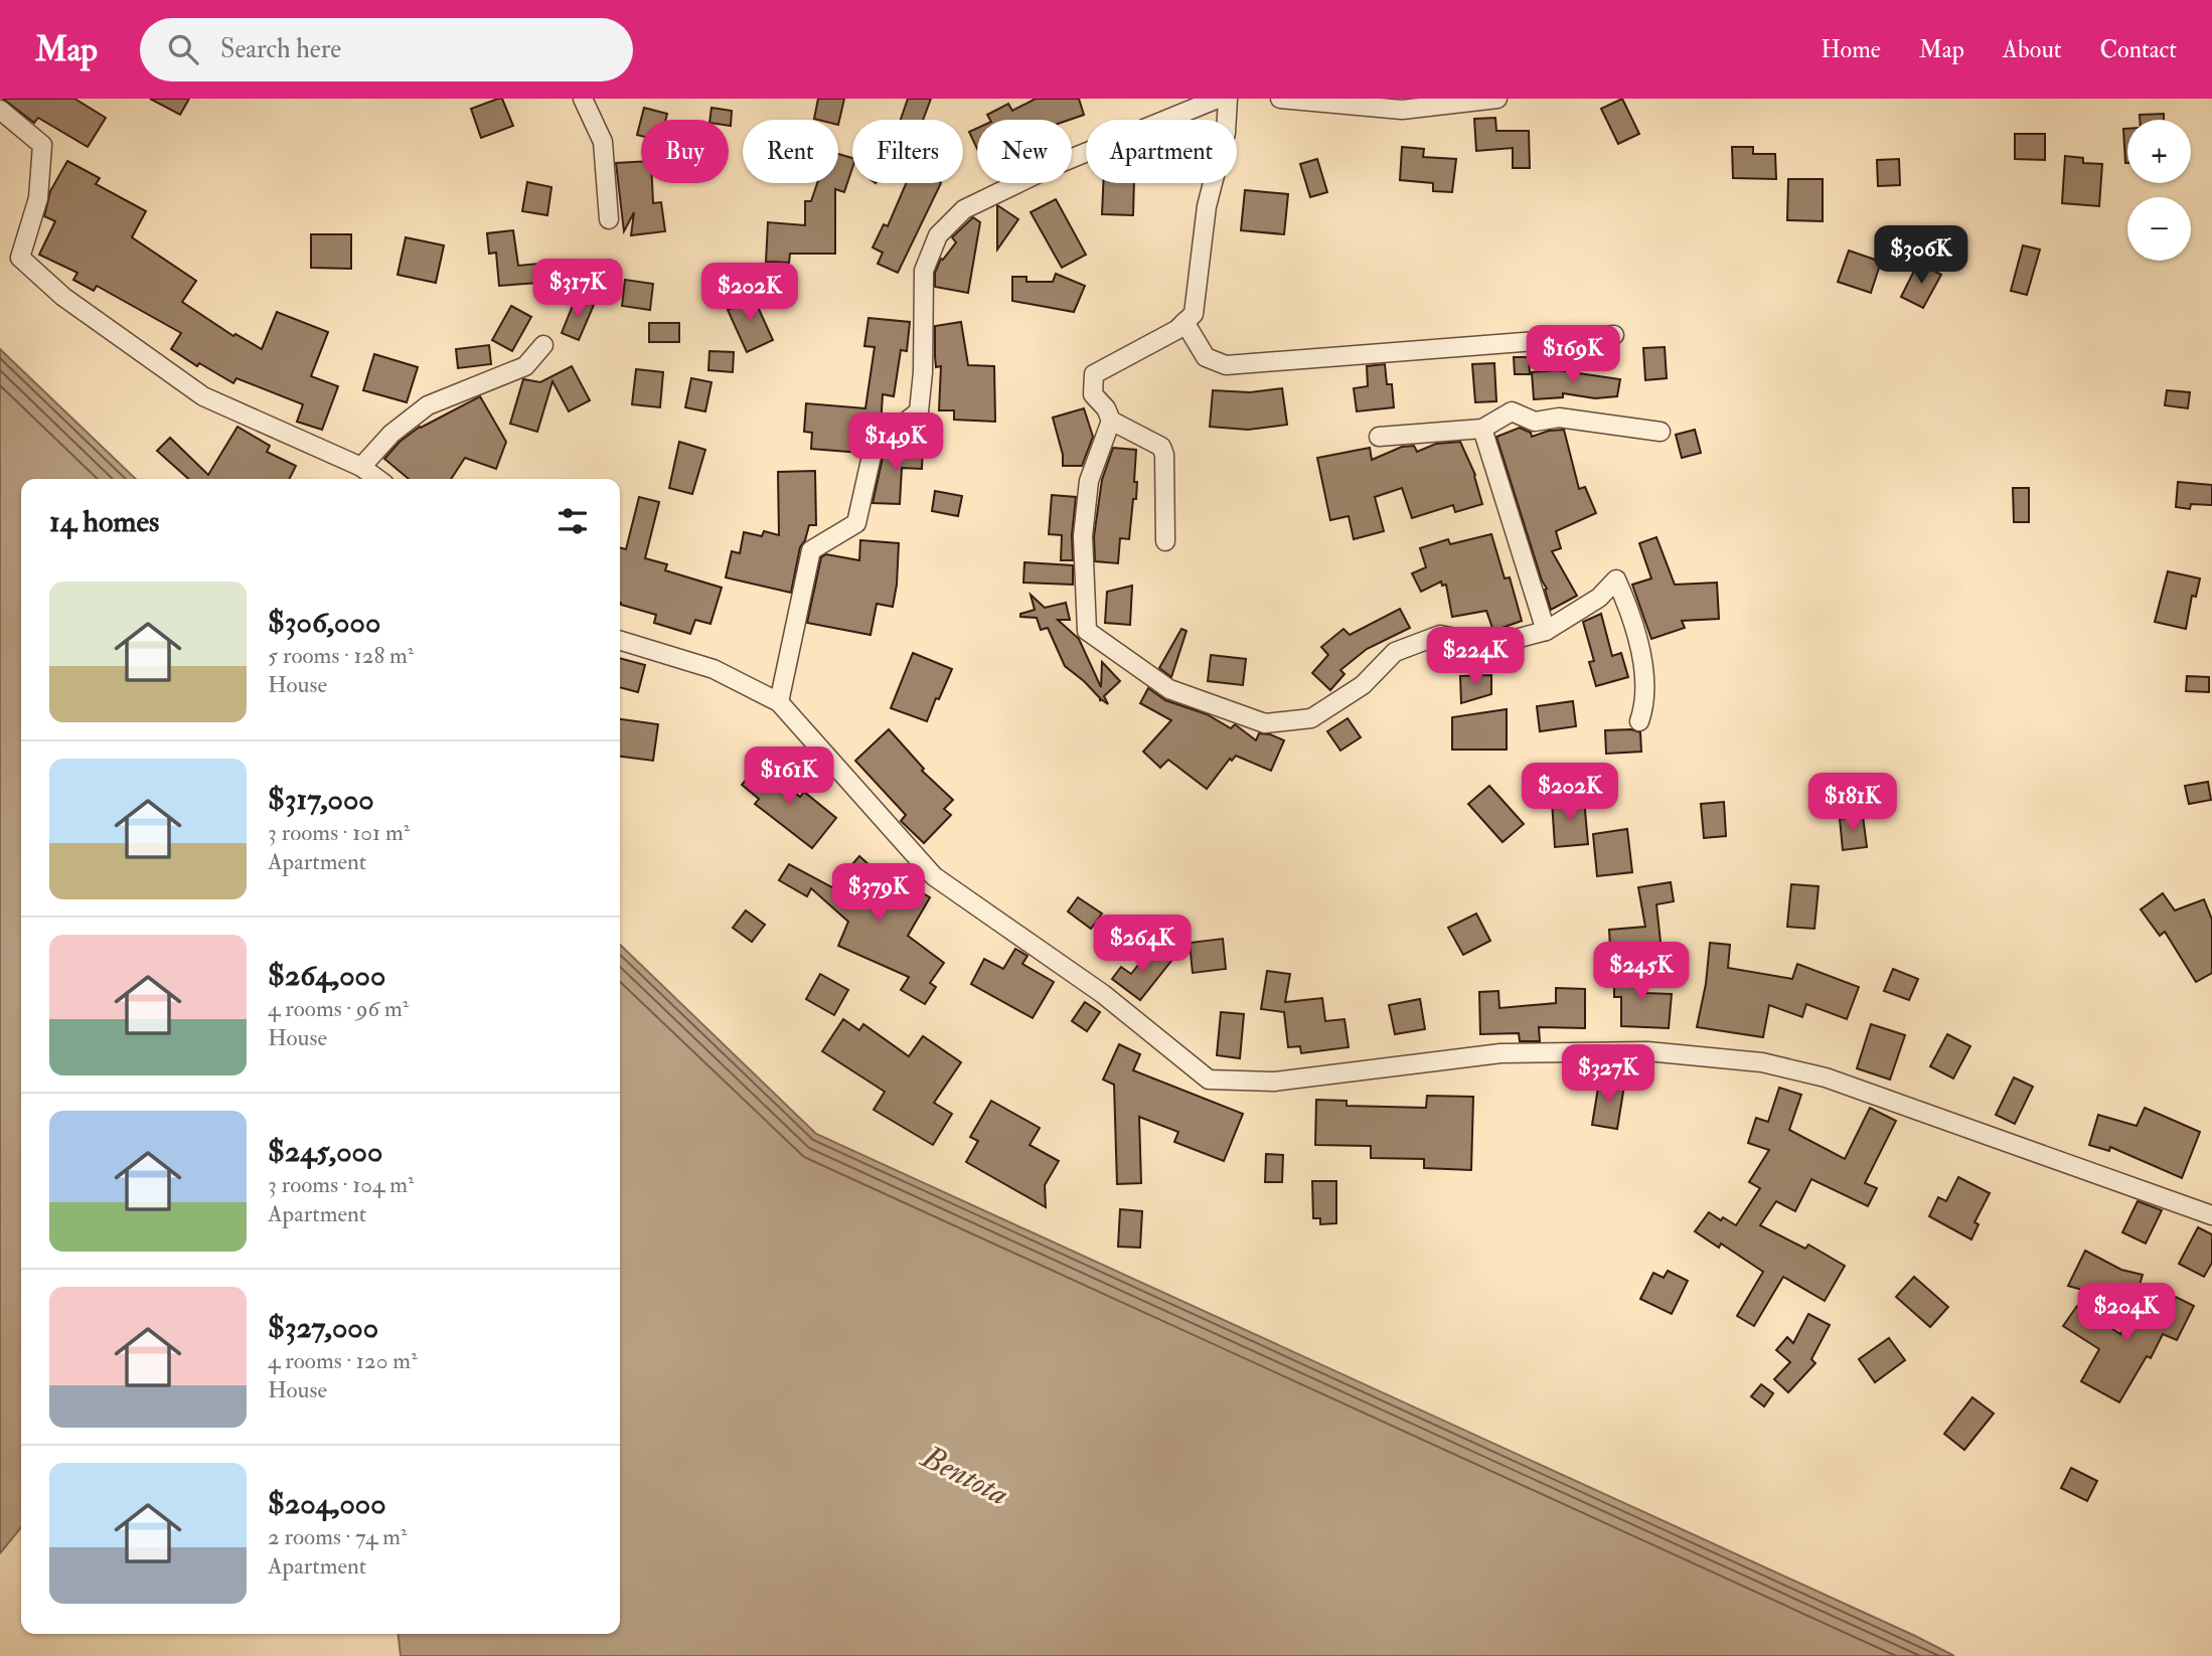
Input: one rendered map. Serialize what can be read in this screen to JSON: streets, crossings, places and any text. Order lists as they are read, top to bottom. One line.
{"water":["Bentota"],"page":{"header":"Map","search":"Search here","nav":["Home","Map","About","Contact"],"map_buttons":["+","−"],"chip":["Buy","Rent","Filters","New","Apartment"],"price":["$306K","$317K","$202K","$169K","$149K","$224K","$161K","$202K","$181K","$379K","$264K","$245K","$327K","$204K"],"heading":"14 homes","list":[{"name":"$306,000","note":"5 rooms · 128 m² · House"},{"name":"$317,000","note":"3 rooms · 101 m² · Apartment"},{"name":"$264,000","note":"4 rooms · 96 m² · House"},{"name":"$245,000","note":"3 rooms · 104 m² · Apartment"},{"name":"$327,000","note":"4 rooms · 120 m² · House"},{"name":"$204,000","note":"2 rooms · 74 m² · Apartment"}]}}
